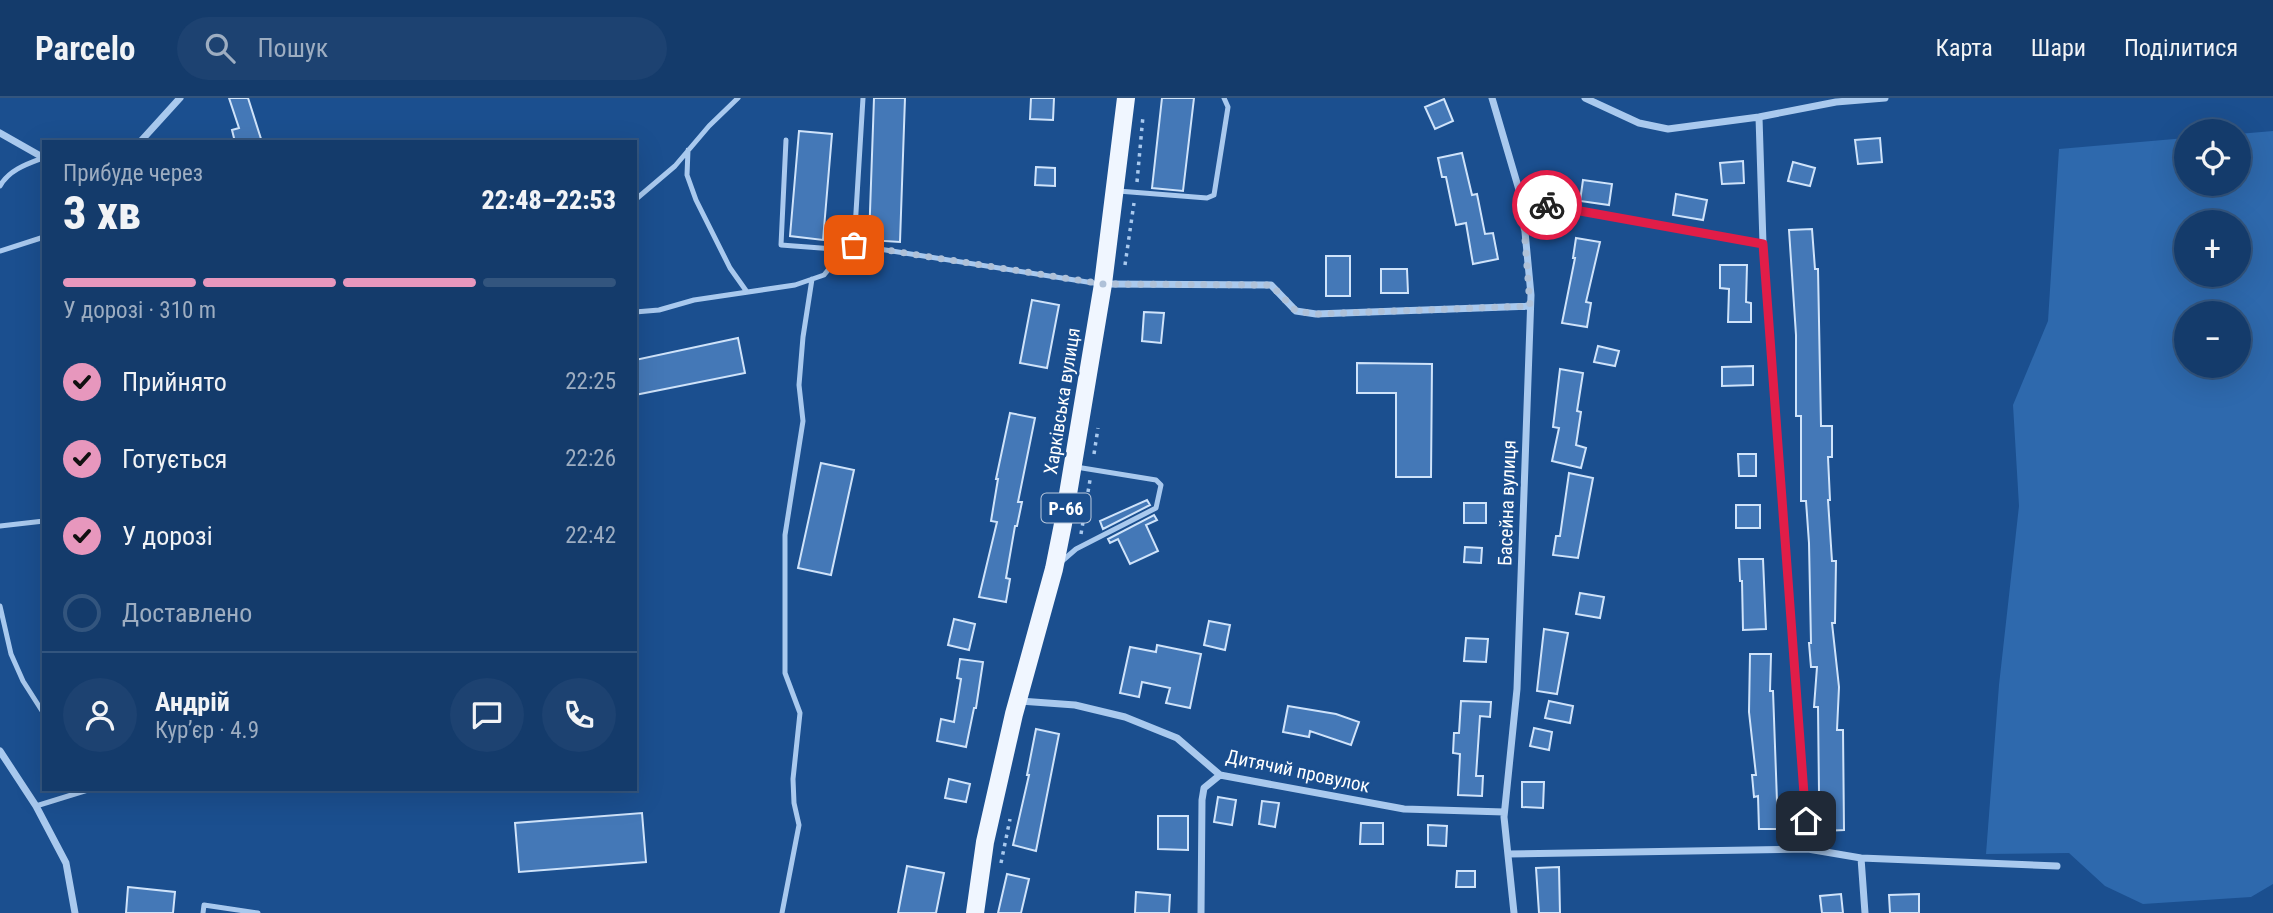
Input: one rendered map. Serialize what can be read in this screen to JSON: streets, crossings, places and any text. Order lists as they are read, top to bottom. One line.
{"streets":{"main road":["Харківська вулиця","Р-66"],"street":["Басейна вулиця","Дитячий провулок"]},"crossings":[["Харківська вулиця","Дитячий провулок"],["Басейна вулиця","Дитячий провулок"]],"page":{"header":"Parcelo","search":"Пошук","nav":["Карта","Шари","Поділитися"],"map_buttons":["+","−"],"heading":["3 хв","Прибуде через","22:48–22:53"],"panel":["Андрій","Кур’єр · 4.9"],"bar":"У дорозі · 310 m","list":[["Прийнято","22:25"],["Готується","22:26"],["У дорозі","22:42"],"Доставлено"]}}
